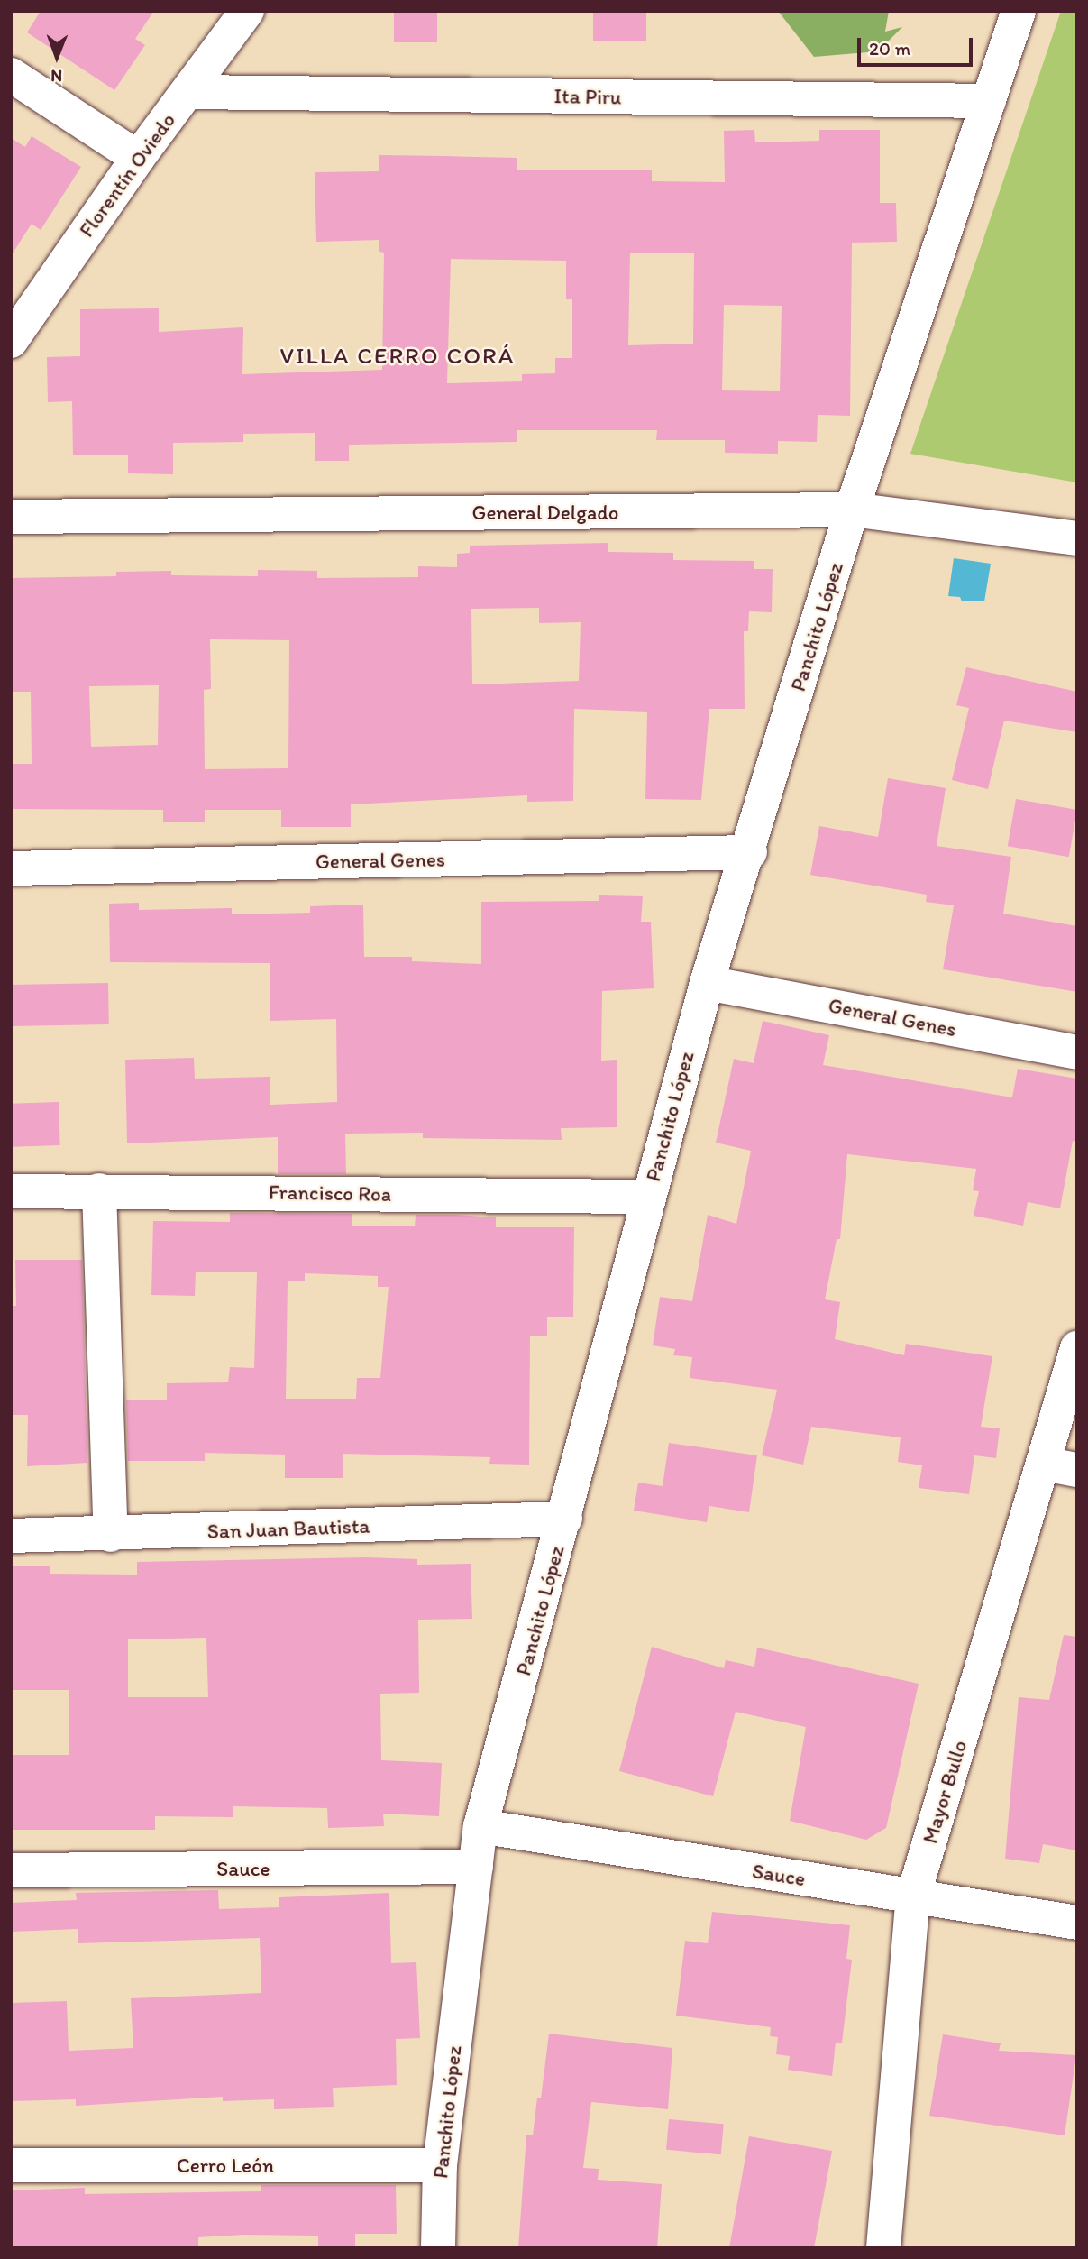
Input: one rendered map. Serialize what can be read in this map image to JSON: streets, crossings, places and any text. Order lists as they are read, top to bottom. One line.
{"streets":{"street":["Ita Piru","Florentín Oviedo","General Delgado","Panchito López","General Genes","Francisco Roa","San Juan Bautista","Mayor Bullo","Sauce","Cerro León"]},"crossings":[["Ita Piru","Florentín Oviedo"],["Ita Piru","Panchito López"],["General Delgado","Panchito López"],["Panchito López","General Genes"],["Panchito López","Francisco Roa"],["Panchito López","San Juan Bautista"],["Panchito López","Sauce"],["Panchito López","Cerro León"],["Mayor Bullo","Sauce"]],"districts":["VILLA CERRO CORÁ"],"scale_bar":"20 m","north":"bottom"}
